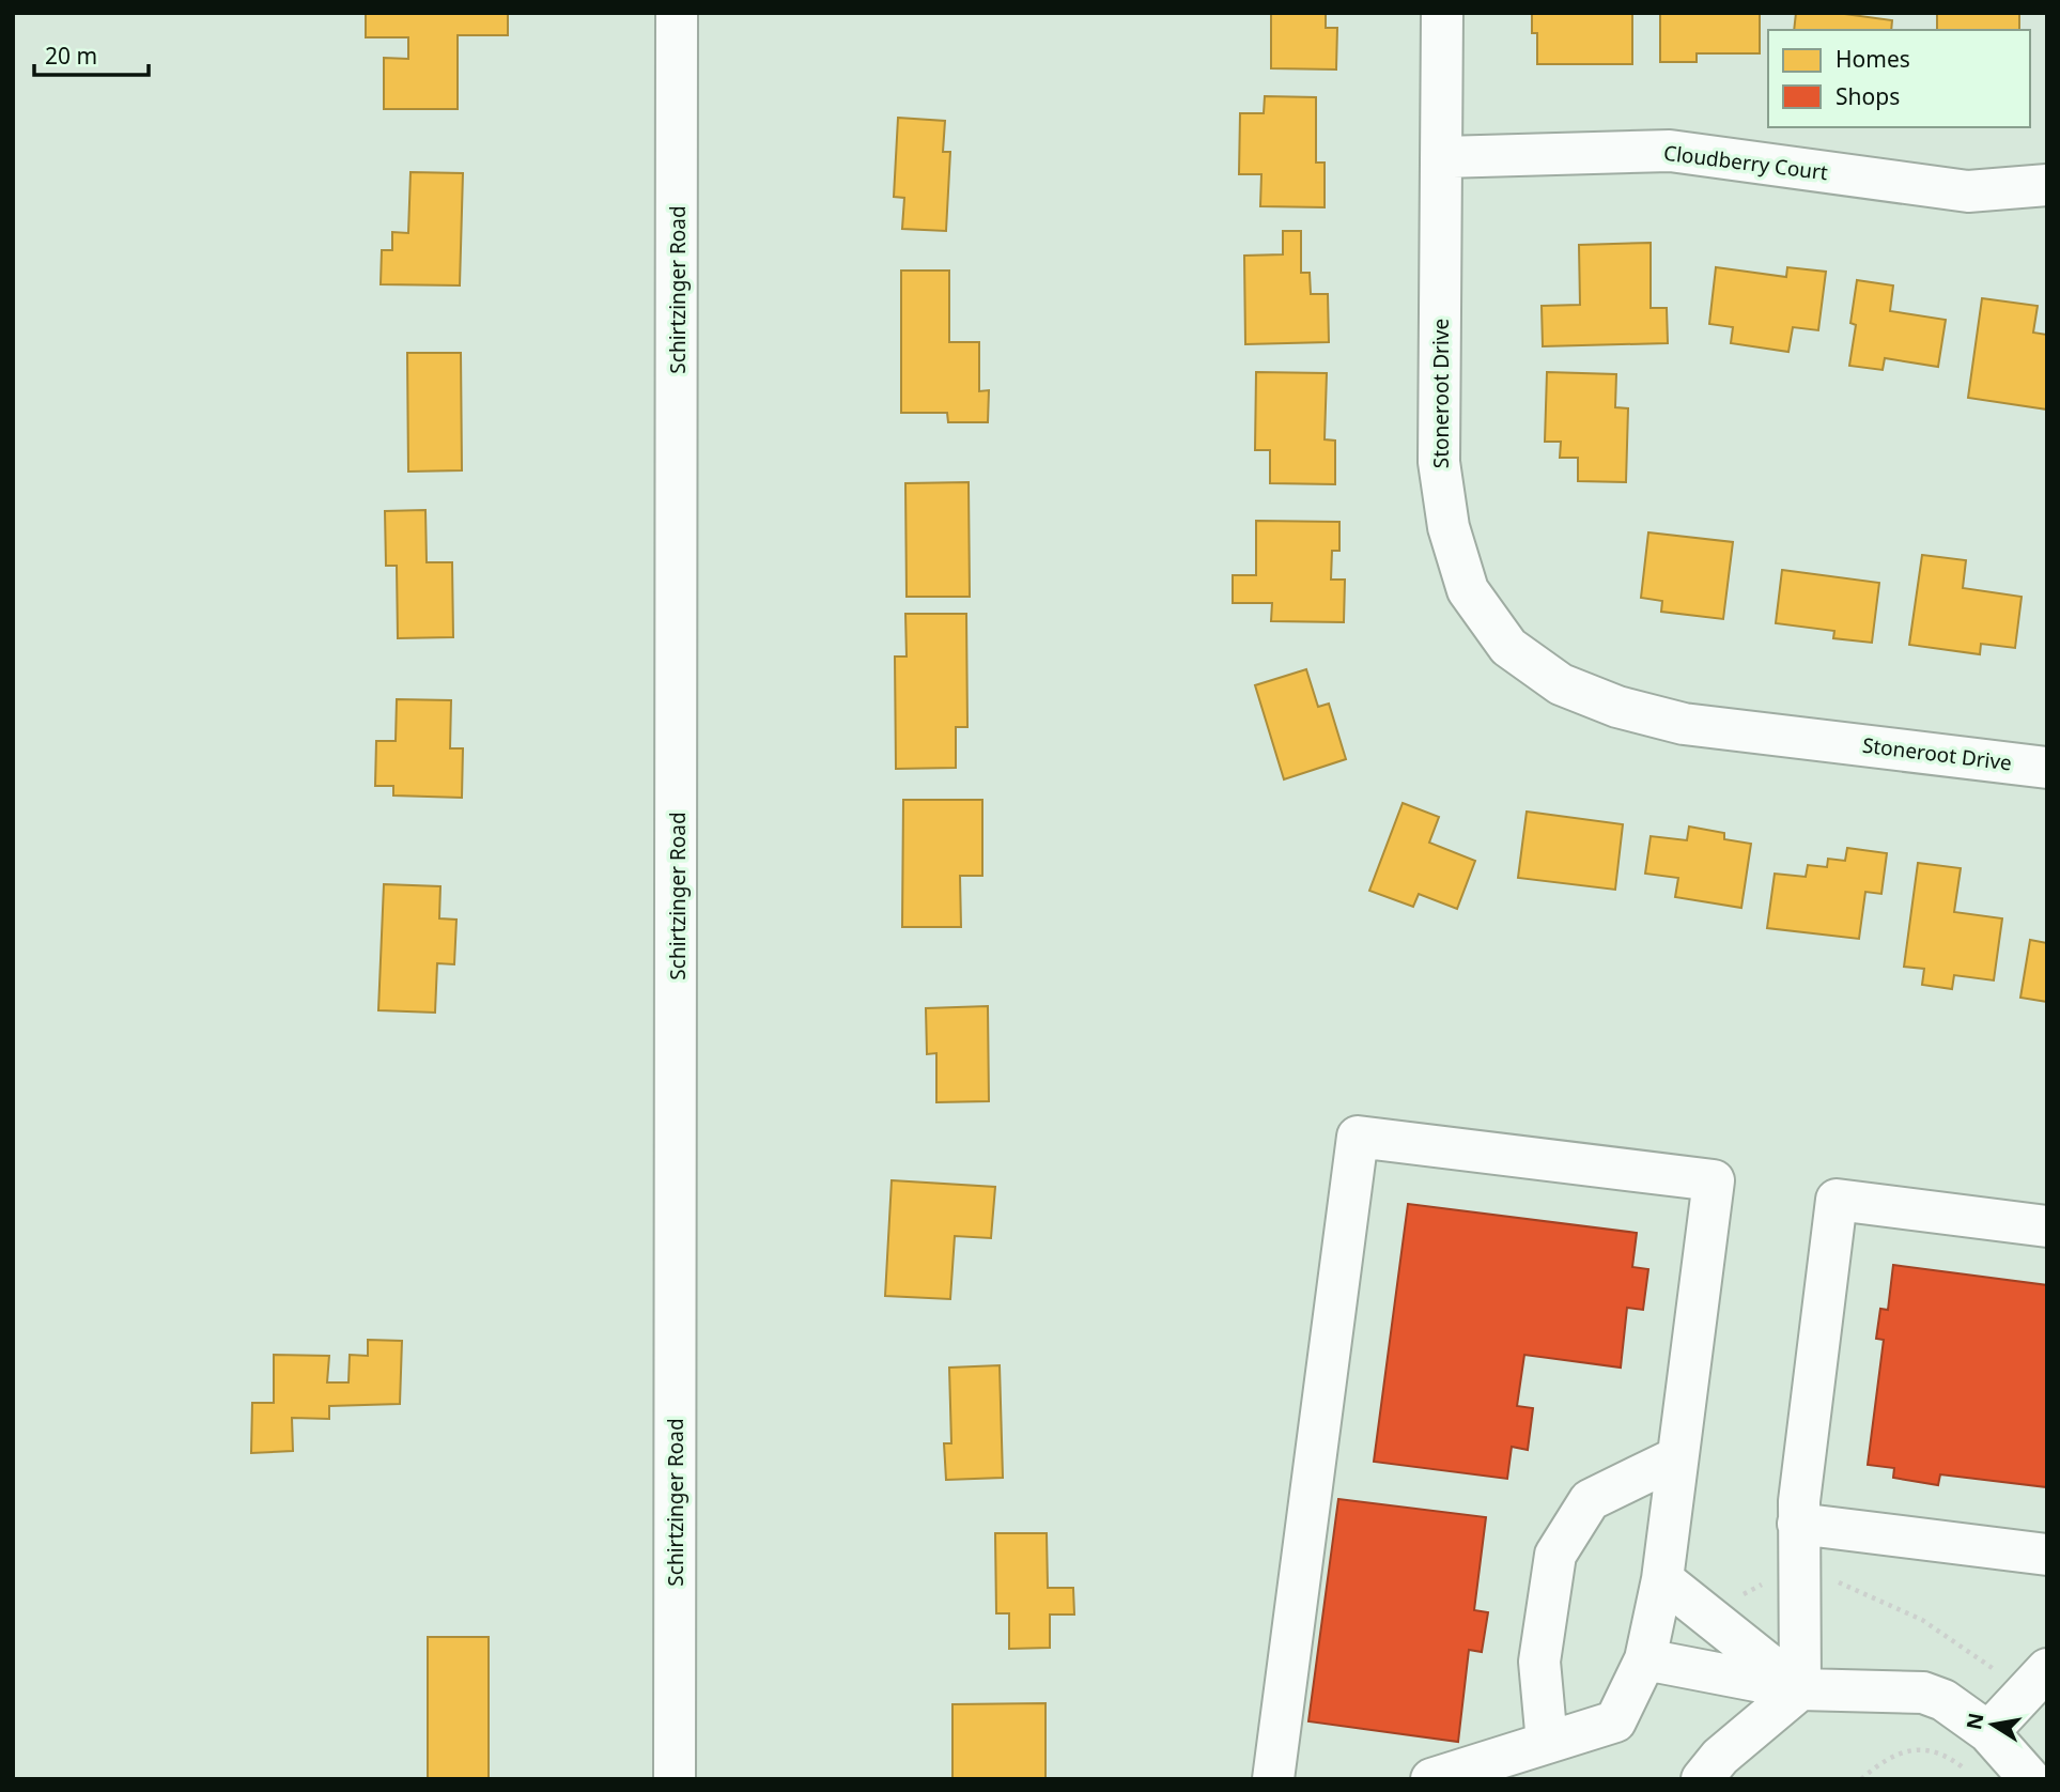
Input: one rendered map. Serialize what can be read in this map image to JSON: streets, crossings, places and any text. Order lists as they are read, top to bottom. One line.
{"streets":{"street":["Cloudberry Court","Schirtzinger Road","Stoneroot Drive"]},"crossings":[["Cloudberry Court","Stoneroot Drive"]],"legend":["Homes","Shops"],"scale_bar":"20 m","north":"left"}
